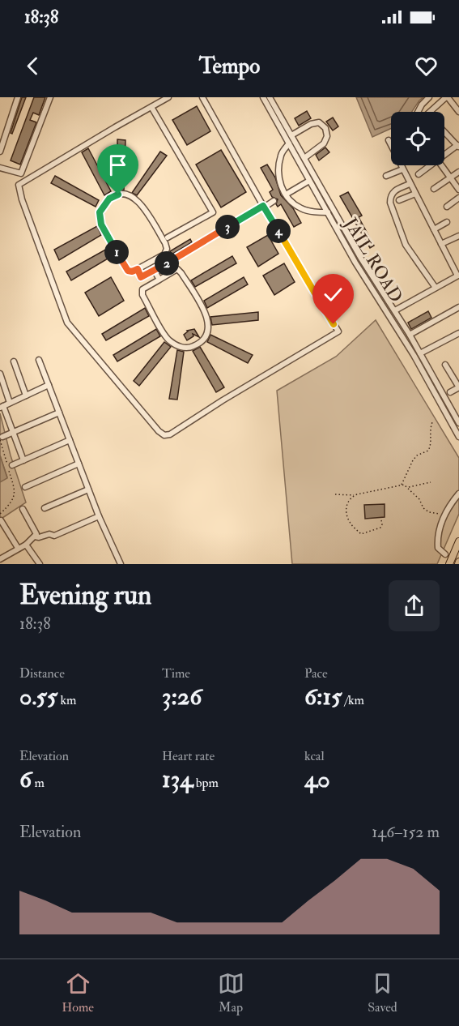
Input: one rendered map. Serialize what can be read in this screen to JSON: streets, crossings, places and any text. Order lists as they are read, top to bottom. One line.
{"streets":{"street":["JAIL ROAD"]},"page":{"status":"18:38","header":"Tempo","pins":["3","4","1","2"],"heading":["Evening run","18:38"],"stats":[["Distance","0.55 km"],["Time","3:26"],["Pace","6:15 /km"],["Elevation","6 m"],["Heart rate","134 bpm"],["kcal","40"]],"chart":["Elevation","146–152 m"],"tabs":["Home","Map","Saved"]}}
